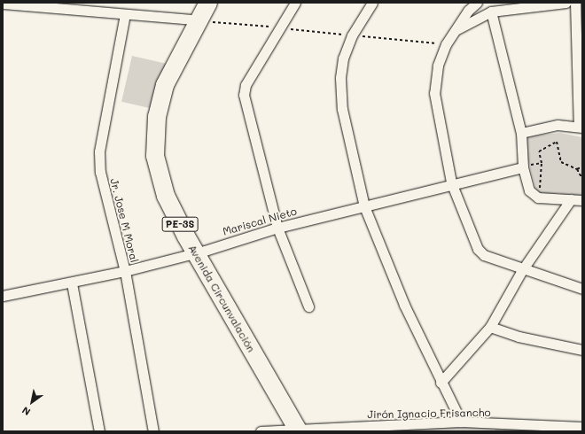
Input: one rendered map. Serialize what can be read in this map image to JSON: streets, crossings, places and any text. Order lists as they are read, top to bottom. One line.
{"streets":{"highway":["PE-3S","Avenida Circunvalación"],"street":["Jr. Jose M Moral","Mariscal Nieto","Jirón Ignacio Frisancho"]},"crossings":[["Jr. Jose M Moral","Mariscal Nieto"],["Mariscal Nieto","Avenida Circunvalación"],["Avenida Circunvalación","Jirón Ignacio Frisancho"]],"north":"bottom left"}
